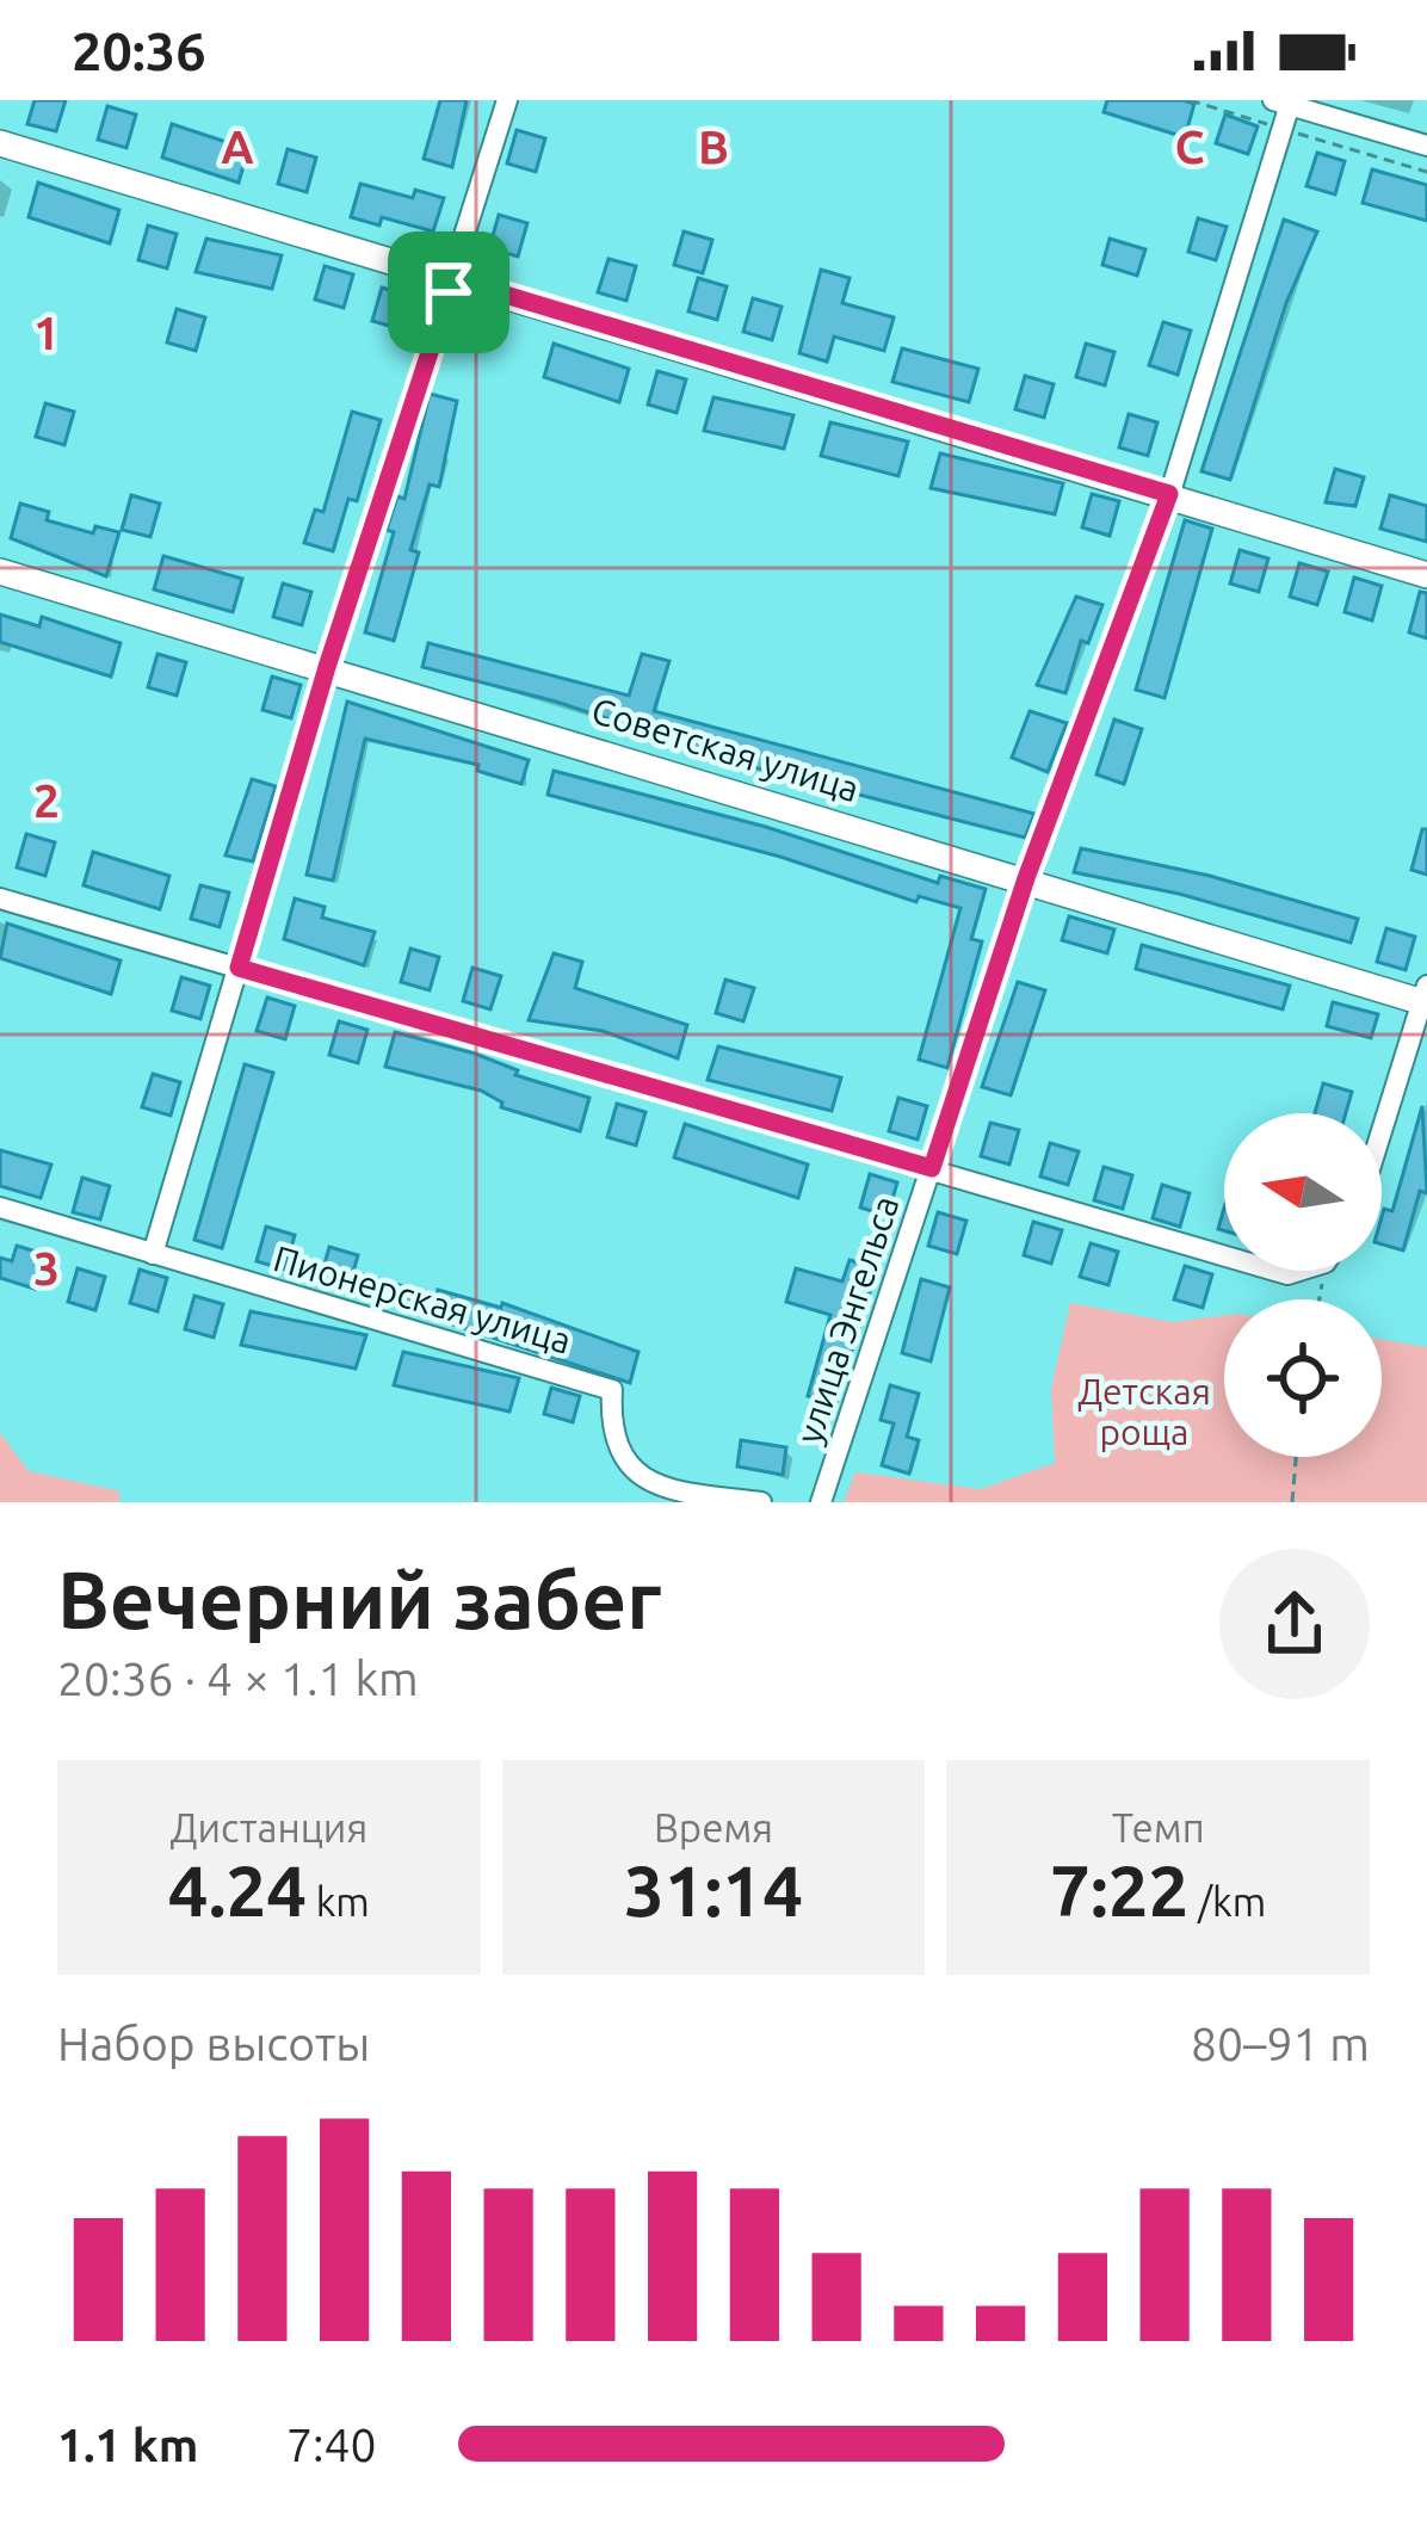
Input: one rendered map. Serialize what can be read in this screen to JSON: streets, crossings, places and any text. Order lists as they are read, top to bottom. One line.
{"streets":{"street":["Советская улица","Пионерская улица","улица Энгельса"]},"crossings":[["Советская улица","улица Энгельса"]],"parks":["Детская роща"],"north":"left","page":{"status":"20:36","heading":["Вечерний забег","20:36 · 4 × 1.1 km"],"stats":[["Дистанция","4.24 km"],["Время","31:14"],["Темп","7:22 /km"]],"chart":["Набор высоты","80–91 m"],"list":[{"name":"1.1 km","note":"7:40"}]},"grid":{"columns":["A","B","C"],"rows":["1","2","3"]}}
